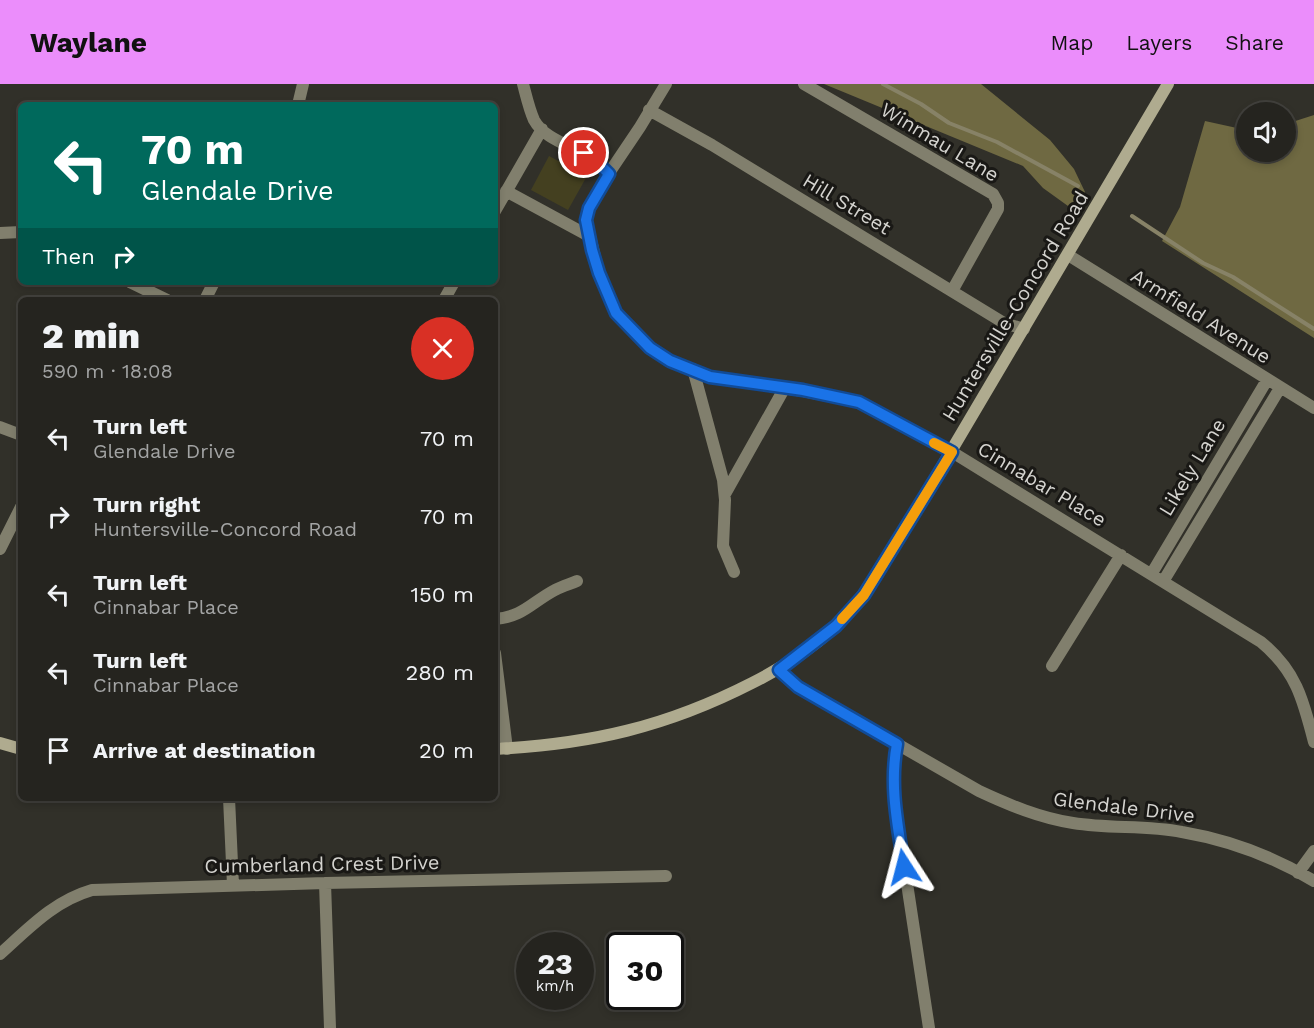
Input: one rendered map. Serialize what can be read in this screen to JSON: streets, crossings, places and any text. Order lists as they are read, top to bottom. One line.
{"streets":{"main road":["Huntersville-Concord Road"],"street":["Winmau Lane","Hill Street","Armfield Avenue","Likely Lane","Cinnabar Place","Glendale Drive","Cumberland Crest Drive"]},"crossings":[["Winmau Lane","Hill Street"],["Hill Street","Huntersville-Concord Road"],["Hill Street","Cinnabar Place"],["Huntersville-Concord Road","Armfield Avenue"],["Huntersville-Concord Road","Cinnabar Place"],["Huntersville-Concord Road","Glendale Drive"],["Armfield Avenue","Likely Lane"],["Likely Lane","Cinnabar Place"]],"page":{"header":"Waylane","nav":["Map","Layers","Share"],"turn":["70 m","Glendale Drive"],"then":"Then","heading":["2 min","590 m · 18:08"],"list":[{"name":"Turn left","note":"Glendale Drive","value":"70 m"},{"name":"Turn right","note":"Huntersville-Concord Road","value":"70 m"},{"name":"Turn left","note":"Cinnabar Place","value":"150 m"},{"name":"Turn left","note":"Cinnabar Place","value":"280 m"},{"name":"Arrive at destination","value":"20 m"}],"speed":"23 km/h","limit":"30"}}
